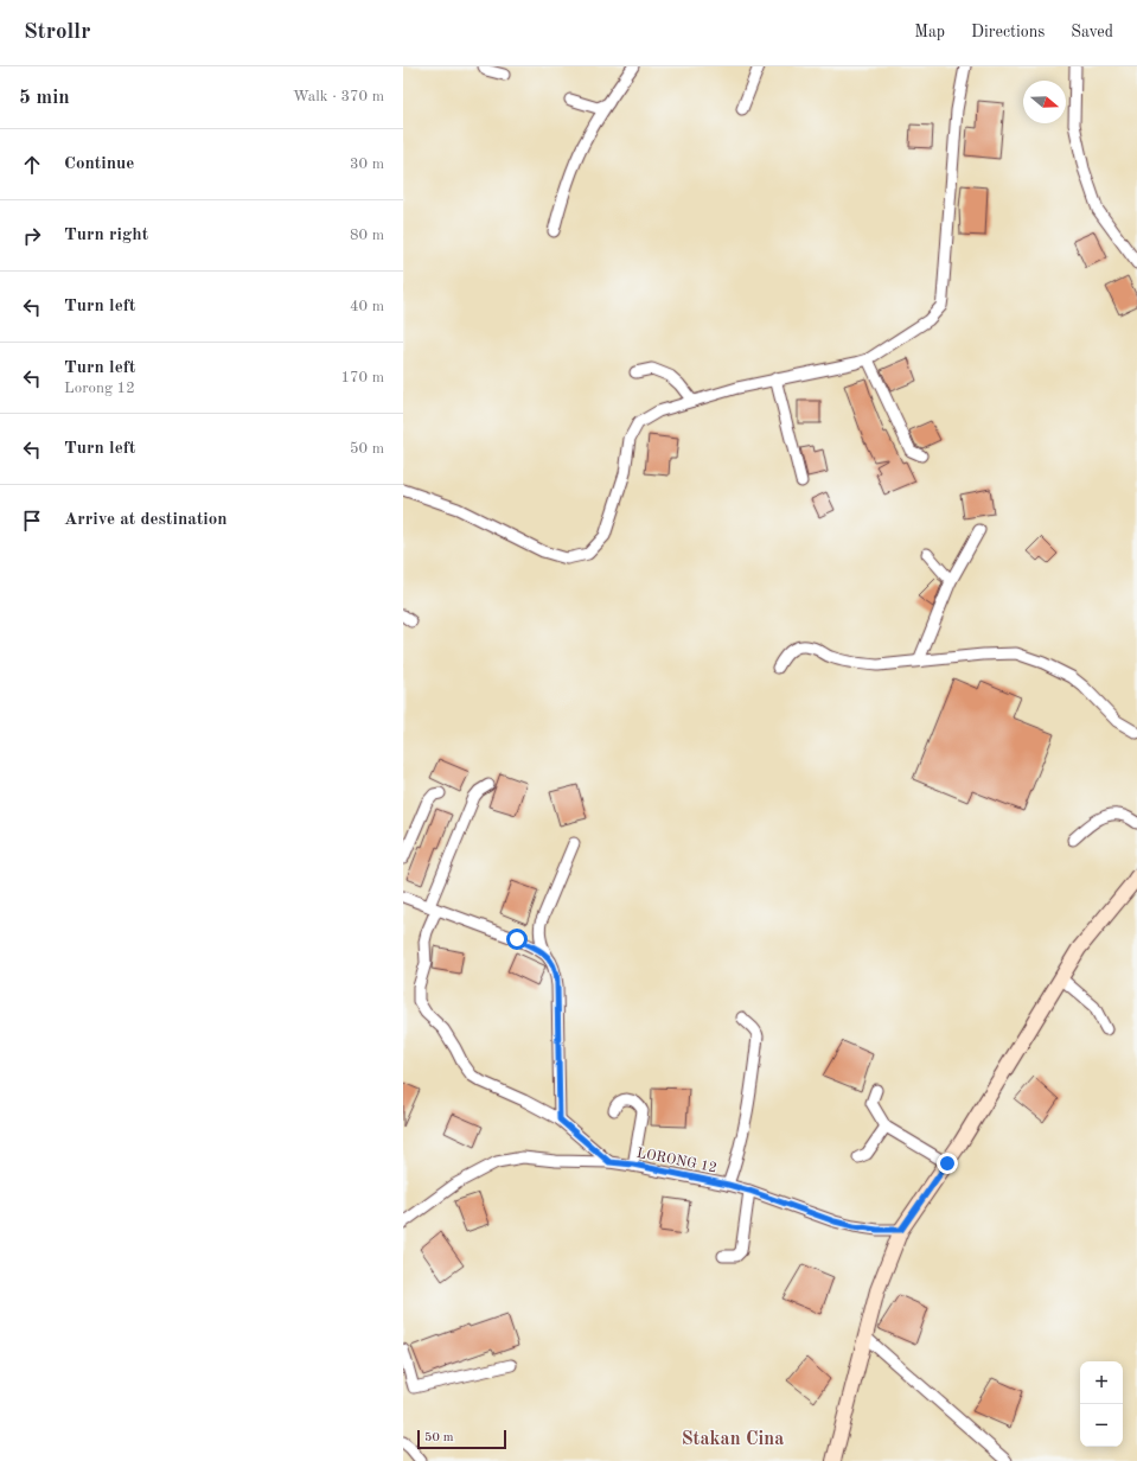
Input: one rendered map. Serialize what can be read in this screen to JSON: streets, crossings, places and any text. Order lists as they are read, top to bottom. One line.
{"streets":{"street":["LORONG 12"]},"districts":["Stakan Cina"],"scale_bar":"50 m","north":"right","page":{"header":"Strollr","nav":["Map","Directions","Saved"],"heading":["5 min","Walk · 370 m"],"list":[["Continue","30 m"],["Turn right","80 m"],["Turn left","40 m"],["Turn left","Lorong 12","170 m"],["Turn left","50 m"],"Arrive at destination"],"map_buttons":["+","−"],"scale":"50 m"}}
